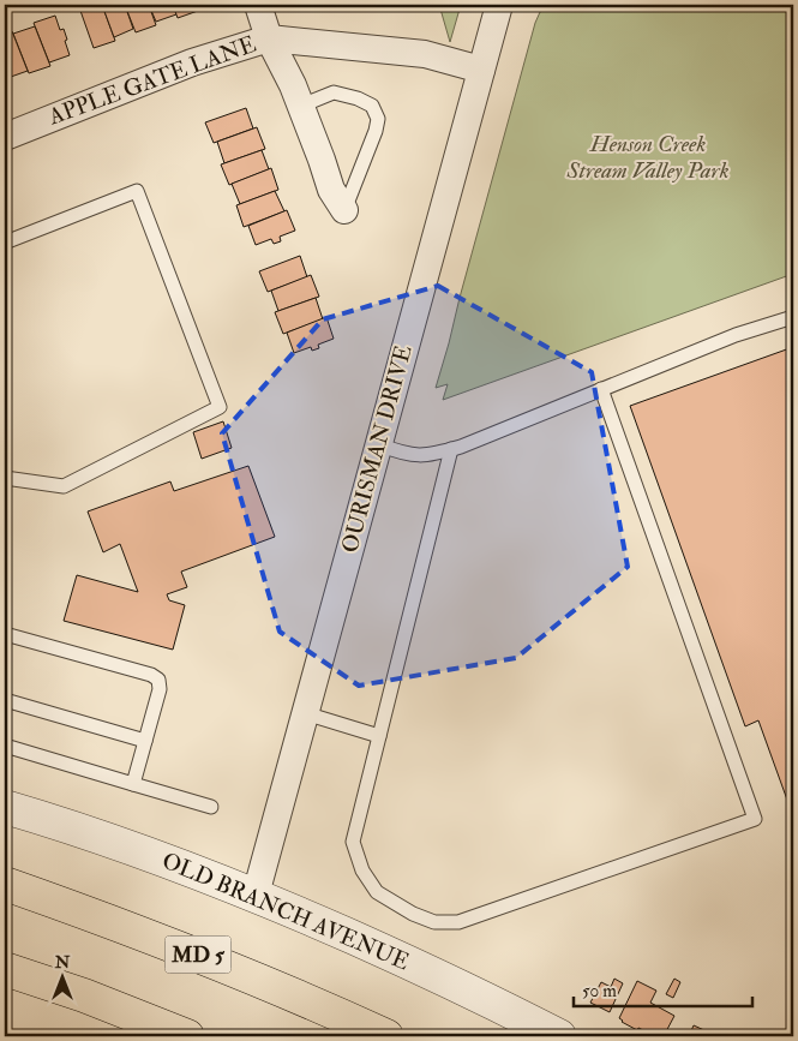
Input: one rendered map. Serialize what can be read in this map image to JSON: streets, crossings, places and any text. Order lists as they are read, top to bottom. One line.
{"streets":{"highway":["MD 5"],"street":["APPLE GATE LANE","OURISMAN DRIVE","OLD BRANCH AVENUE"]},"crossings":[["APPLE GATE LANE","OURISMAN DRIVE"],["OURISMAN DRIVE","OLD BRANCH AVENUE"]],"parks":["Henson Creek Stream Valley Park"],"scale_bar":"50 m","north":"top"}
